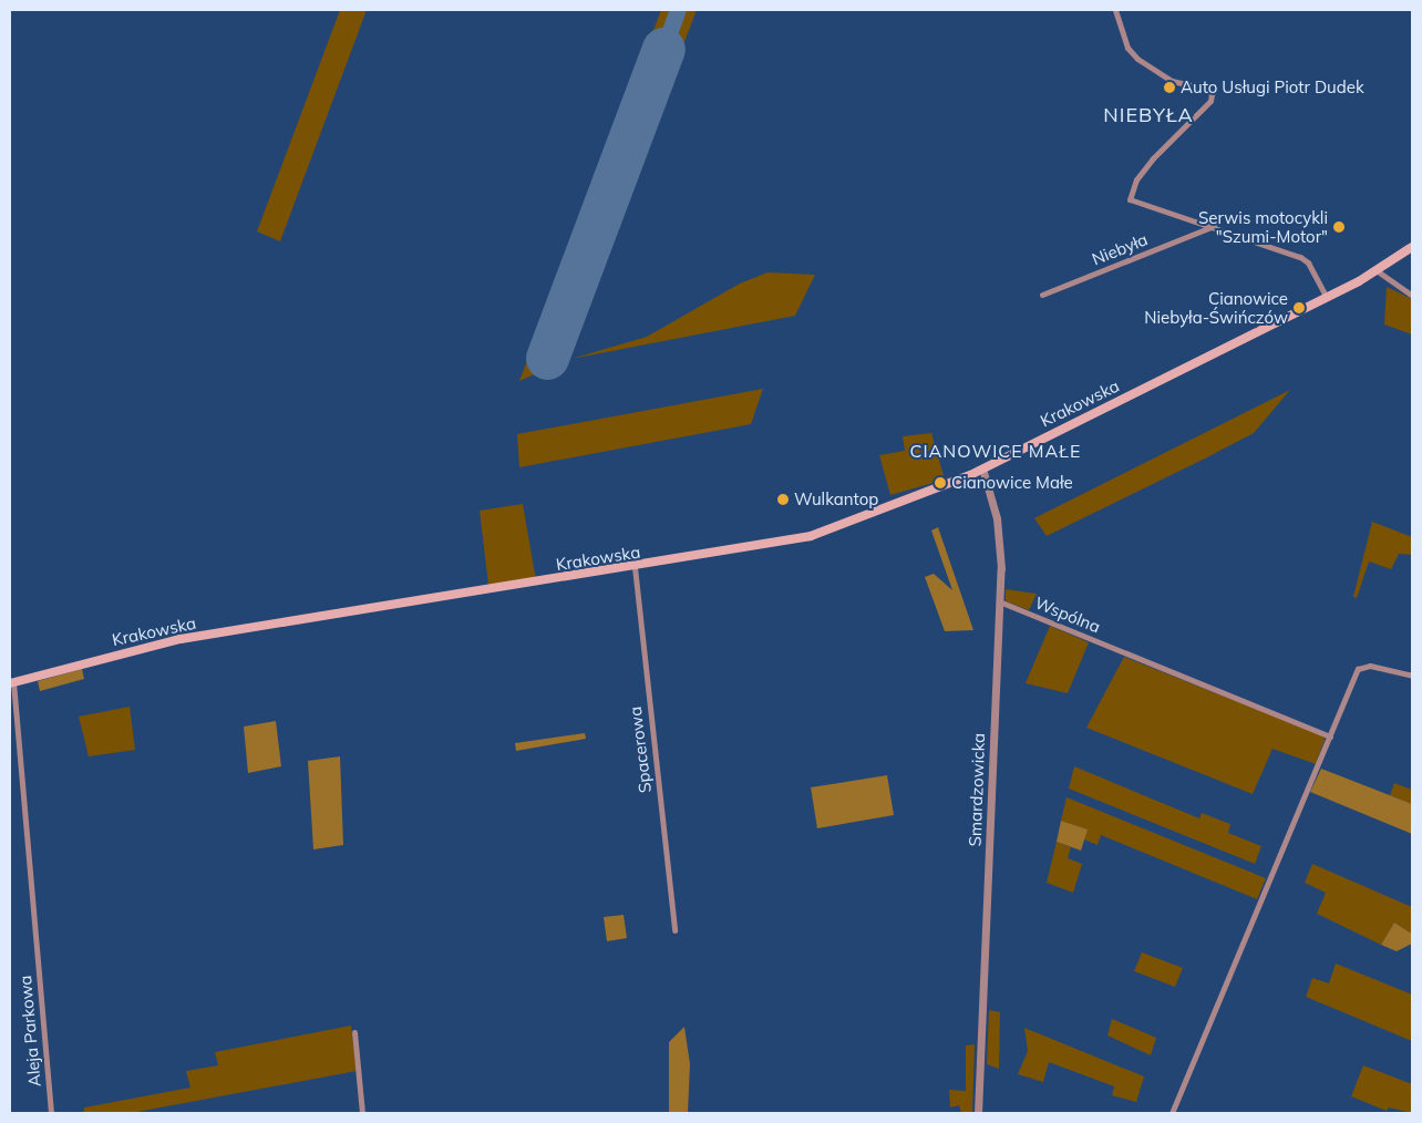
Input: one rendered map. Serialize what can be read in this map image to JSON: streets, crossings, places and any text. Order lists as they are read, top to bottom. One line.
{"streets":{"main road":["Krakowska"],"street":["Niebyła","Wspólna","Spacerowa","Smardzowicka","Aleja Parkowa"]},"crossings":[["Krakowska","Spacerowa"],["Krakowska","Smardzowicka"],["Krakowska","Aleja Parkowa"],["Wspólna","Smardzowicka"]],"districts":["NIEBYŁA","CIANOWICE MAŁE"],"places":["Auto Usługi Piotr Dudek","Serwis motocykli \"Szumi-Motor\"","Cianowice Niebyła-Świńczów","Cianowice Małe","Wulkantop"]}
